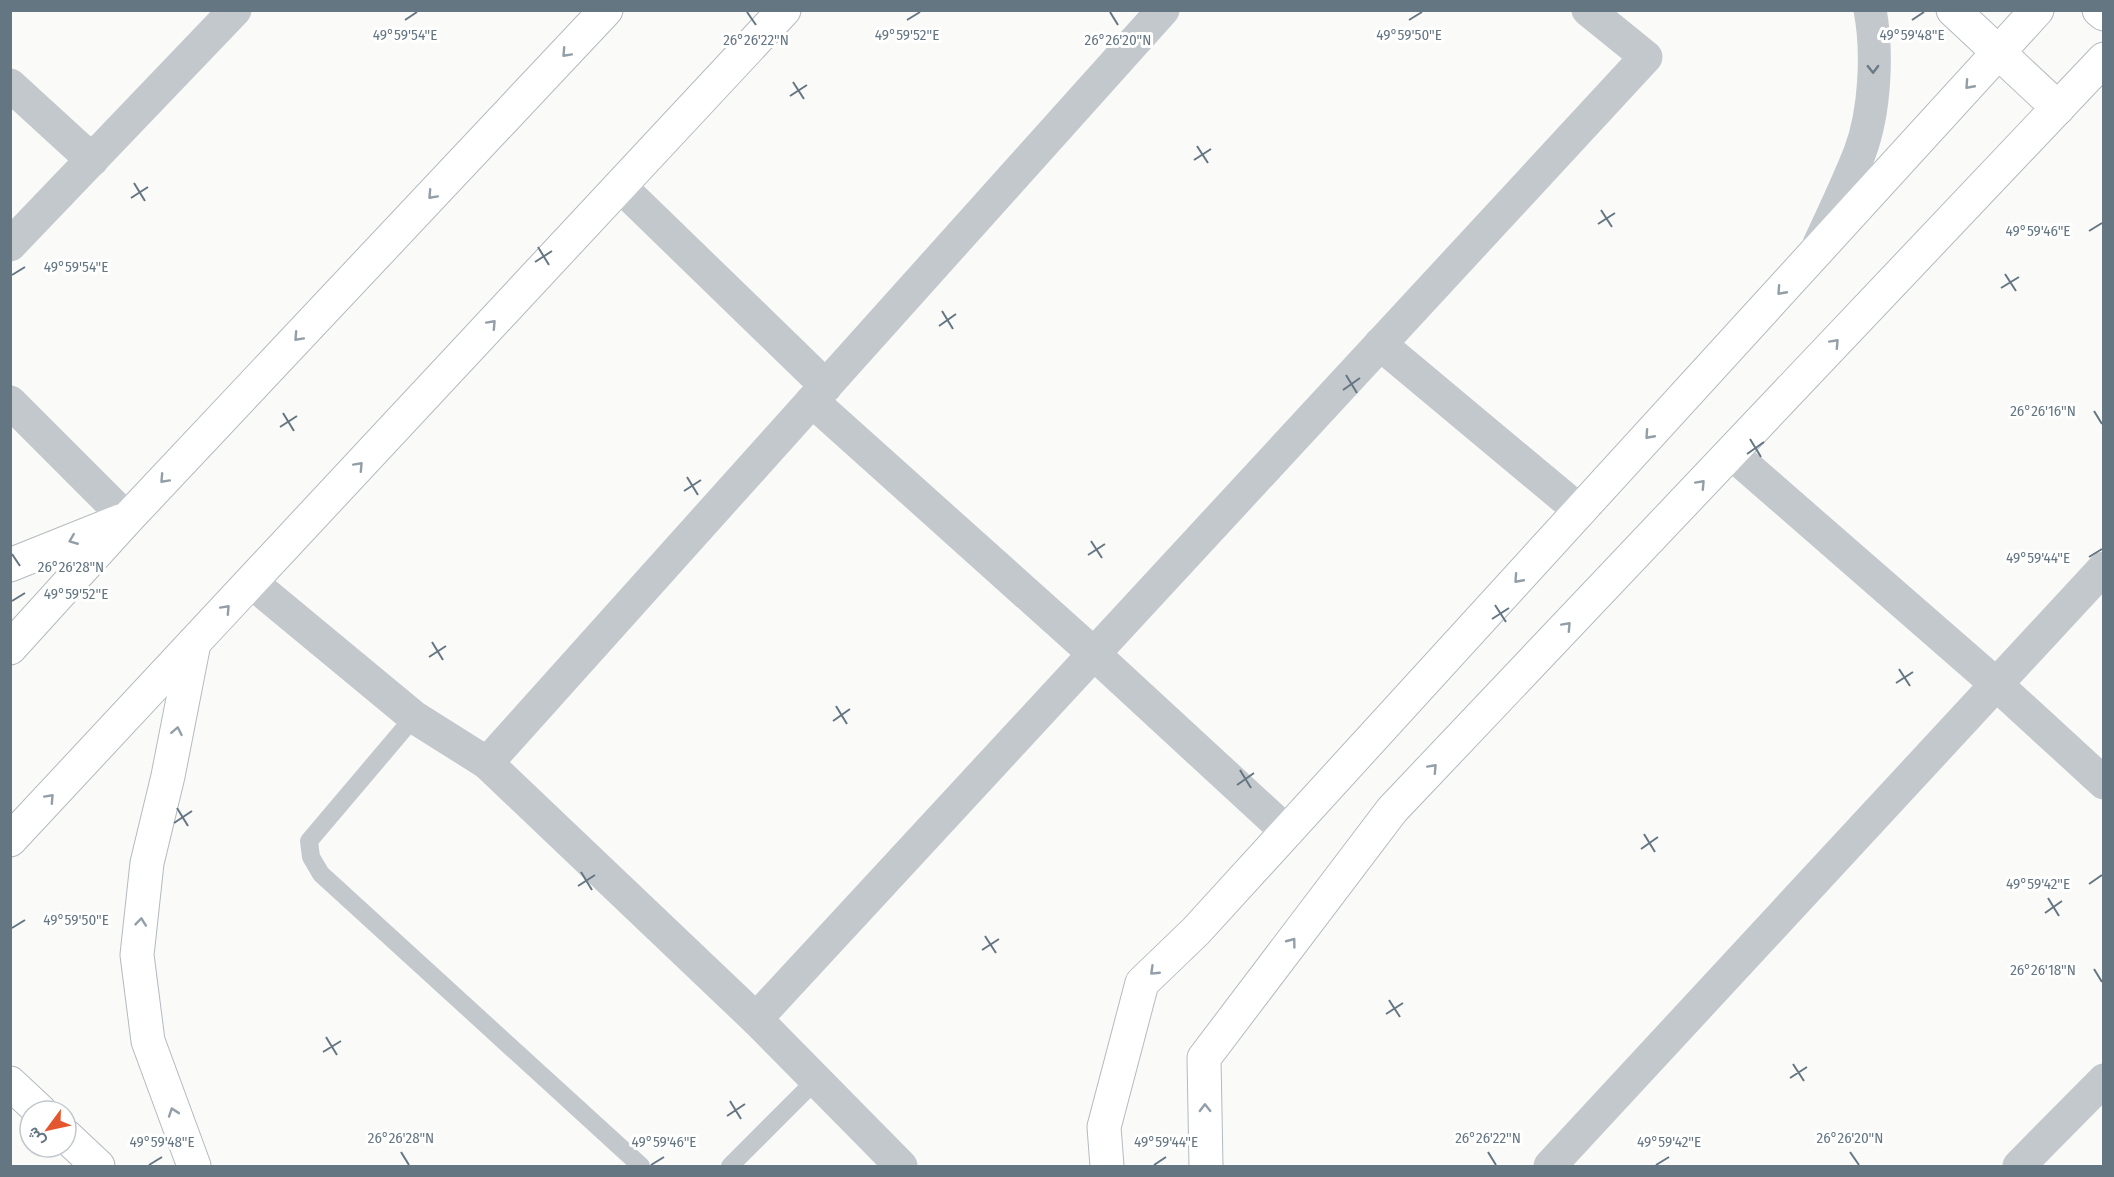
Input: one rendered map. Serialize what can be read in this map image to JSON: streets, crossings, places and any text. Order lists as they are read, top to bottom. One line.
{"north":"bottom left","coordinates":["49°59'54\"E","49°59'52\"E","49°59'50\"E","49°59'48\"E","26°26'22\"N","26°26'20\"N","49°59'46\"E","26°26'16\"N","49°59'44\"E","26°26'28\"N","49°59'42\"E","26°26'18\"N"]}
